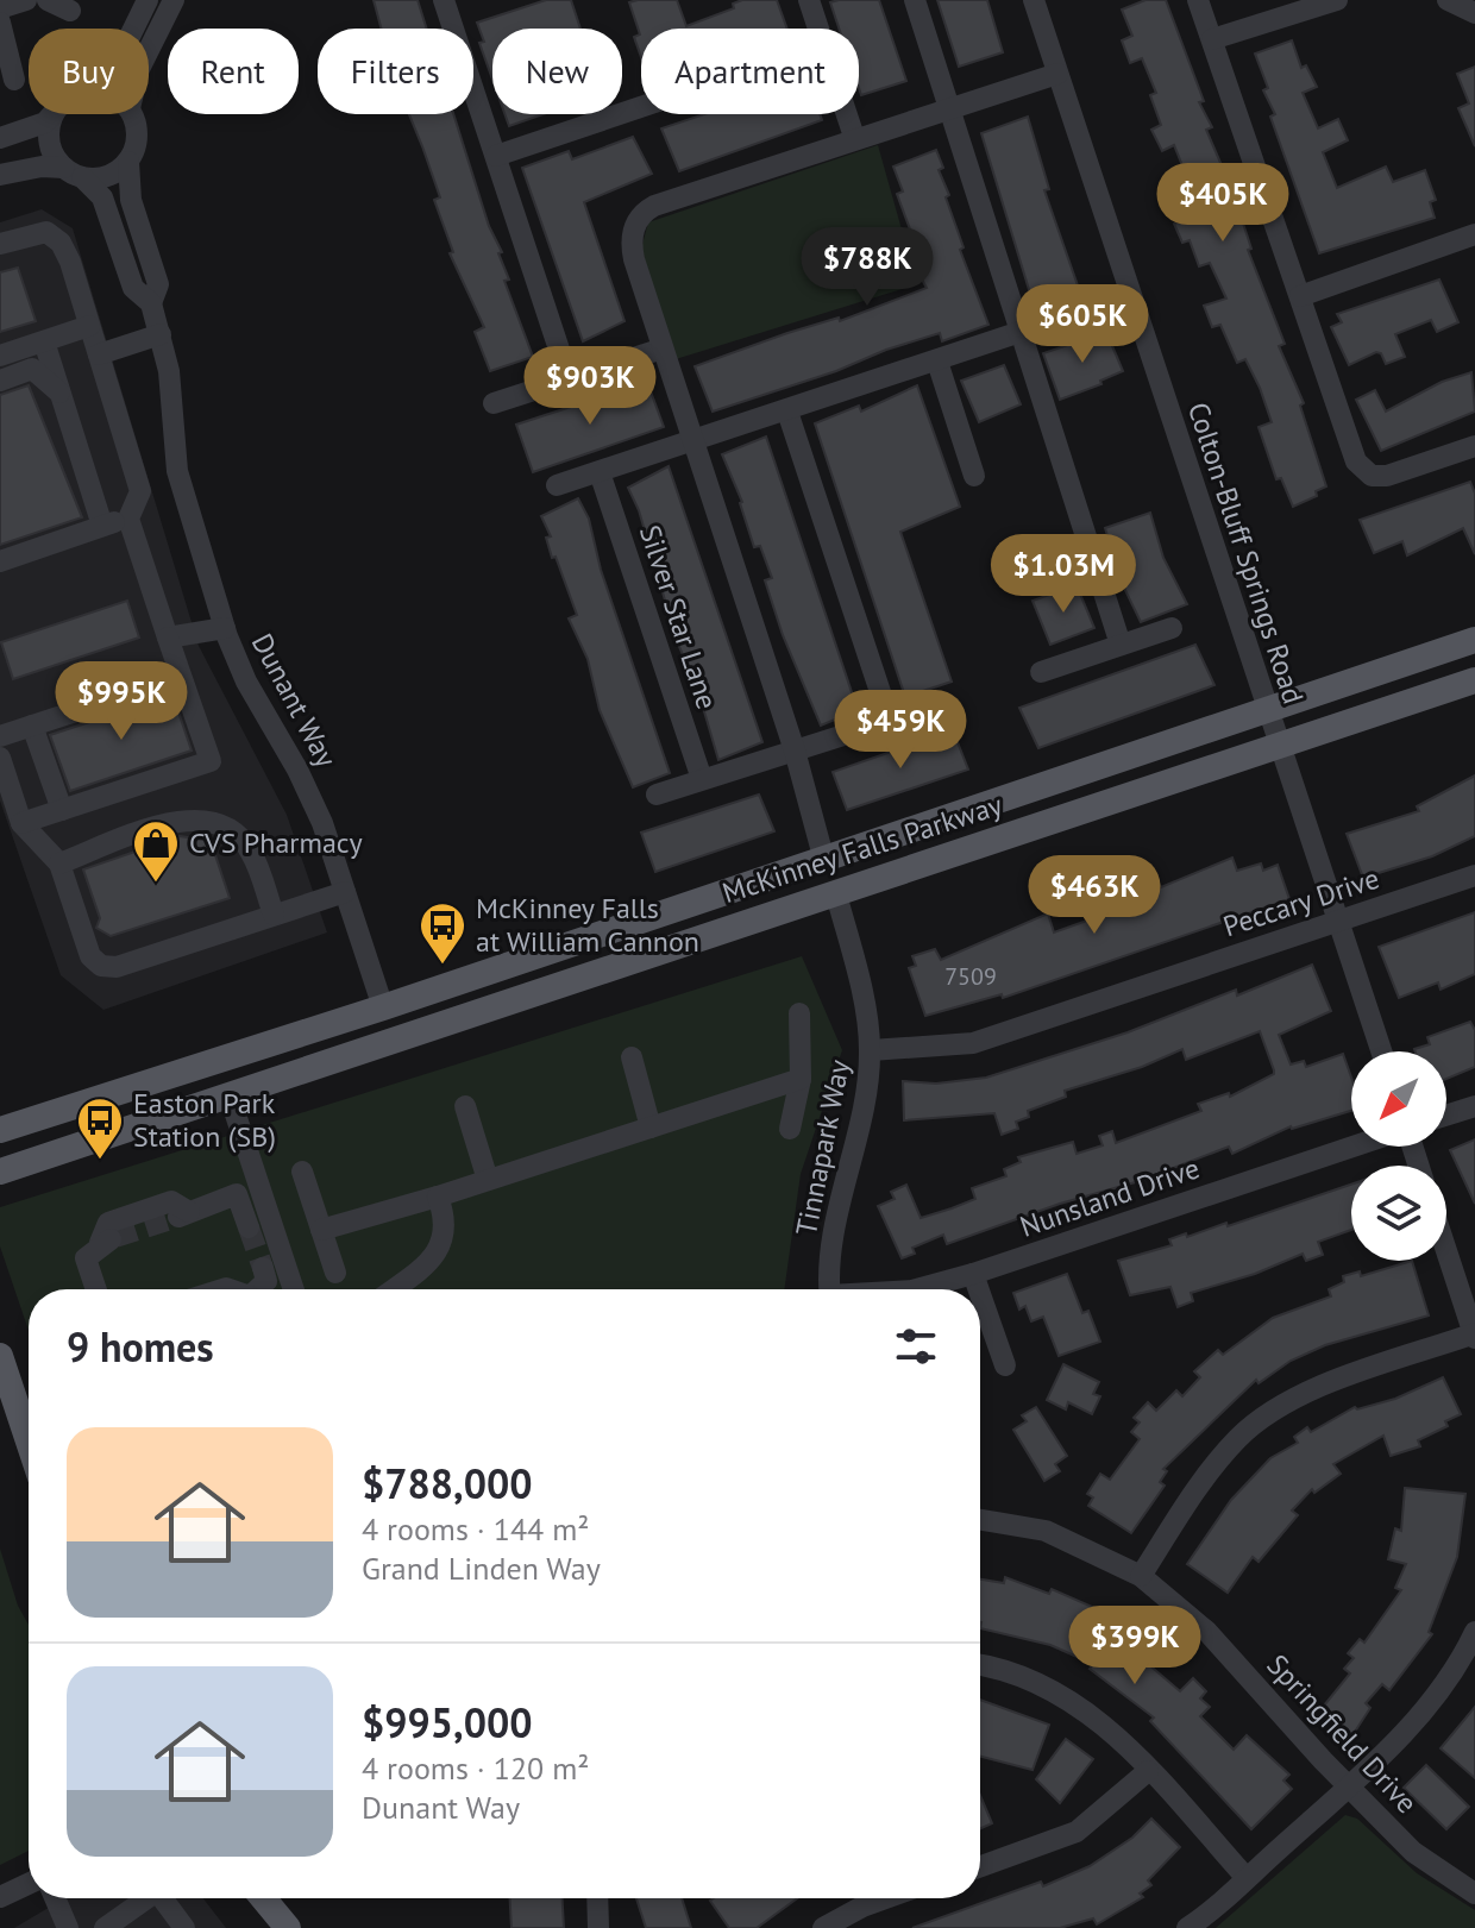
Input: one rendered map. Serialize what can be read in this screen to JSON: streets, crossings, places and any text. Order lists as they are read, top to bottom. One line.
{"streets":{"main road":["McKinney Falls Parkway"],"street":["Colton-Bluff Springs Road","Silver Star Lane","Dunant Way","Peccary Drive","Tinnapark Way","Nunsland Drive","Springfield Drive"]},"crossings":[["Colton-Bluff Springs Road","McKinney Falls Parkway"],["Colton-Bluff Springs Road","Peccary Drive"],["Dunant Way","McKinney Falls Parkway"],["McKinney Falls Parkway","Tinnapark Way"],["Peccary Drive","Tinnapark Way"]],"places":{"shop":["CVS Pharmacy"],"bus stop":["McKinney Falls at William Cannon","Easton Park Station (SB)"]},"house_numbers":["7509"],"north":"bottom left","page":{"chip":["Buy","Rent","Filters","New","Apartment"],"price":["$405K","$788K","$605K","$903K","$1.03M","$995K","$459K","$463K","$399K"],"heading":"9 homes","list":[{"name":"$788,000","note":"4 rooms · 144 m² · Grand Linden Way"},{"name":"$995,000","note":"4 rooms · 120 m² · Dunant Way"}]}}
